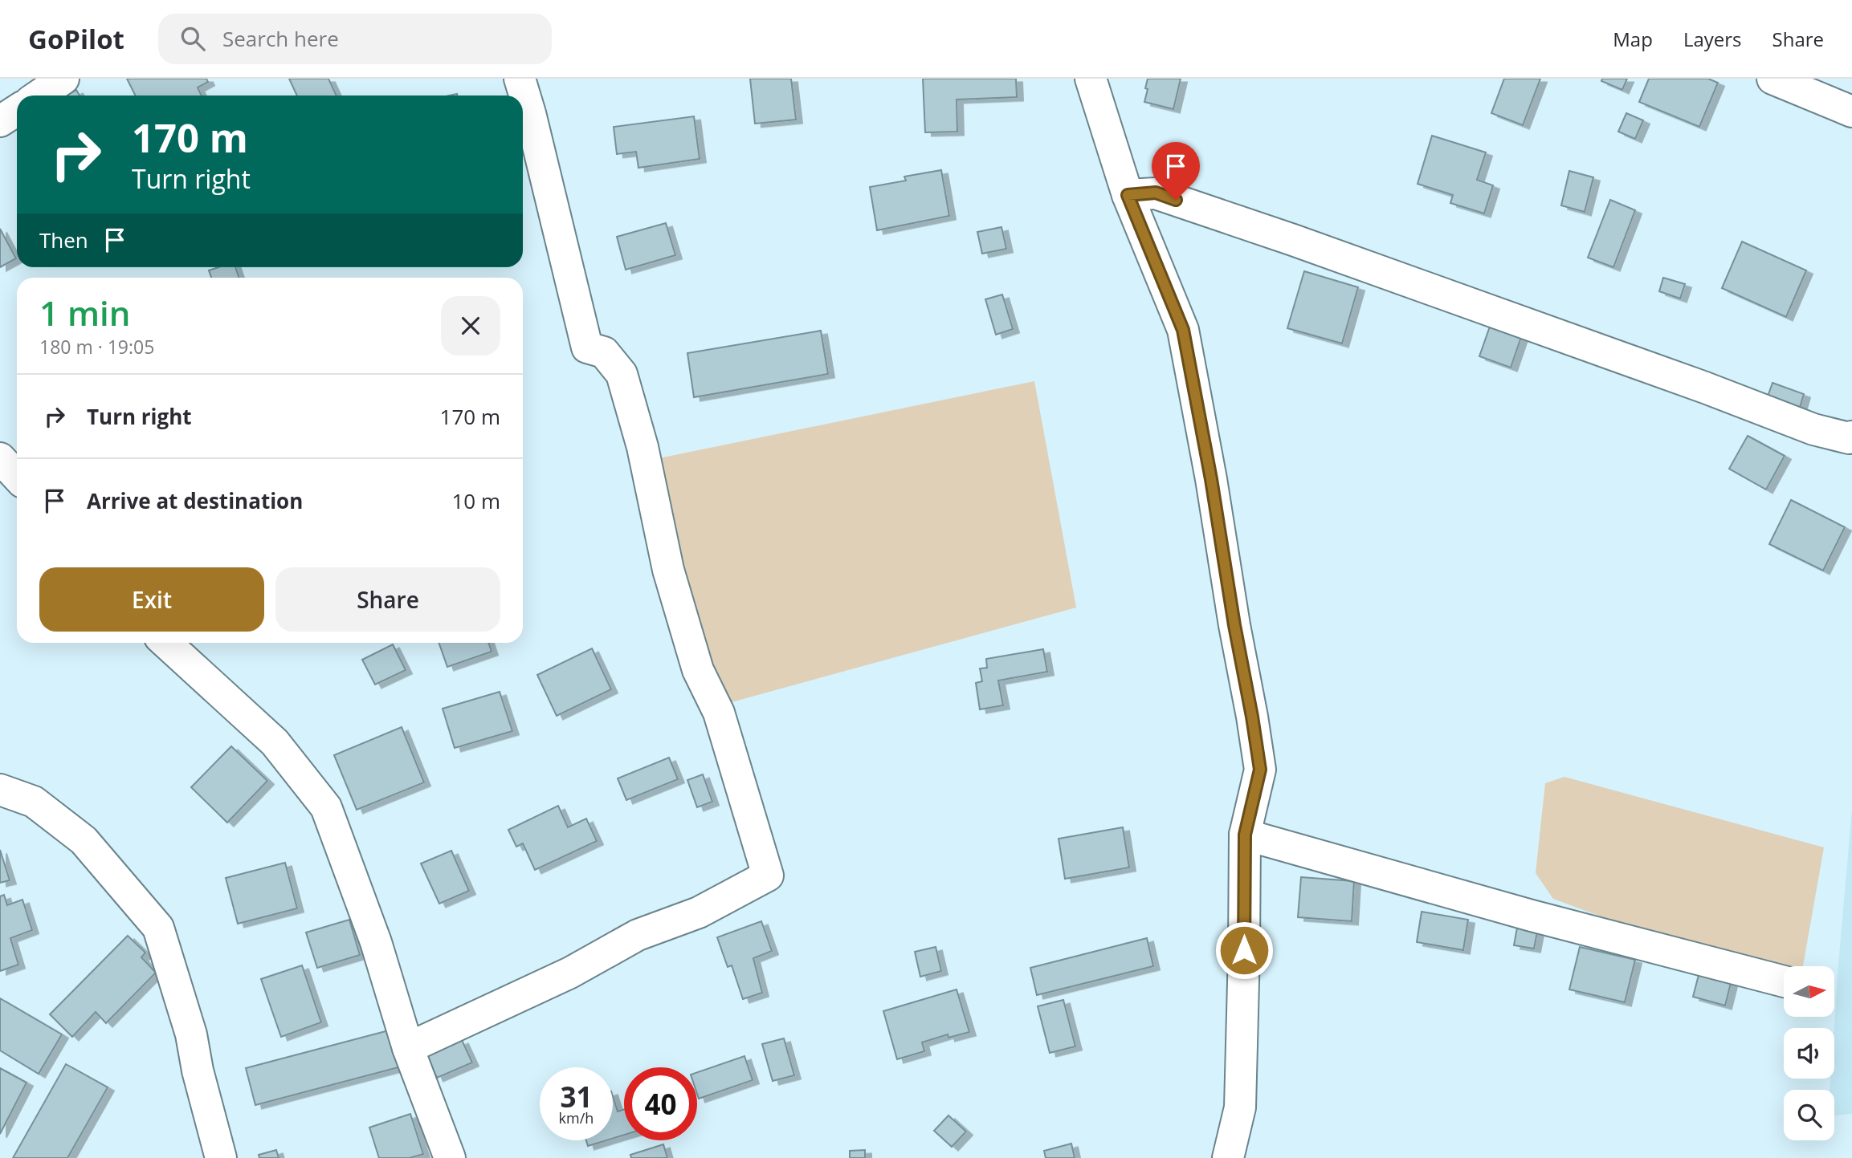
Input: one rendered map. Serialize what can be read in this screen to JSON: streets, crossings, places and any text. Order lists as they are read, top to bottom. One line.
{"north":"right","page":{"header":"GoPilot","search":"Search here","nav":["Map","Layers","Share"],"turn":["170 m","Turn right"],"then":"Then","heading":["1 min","180 m · 19:05"],"list":[{"name":"Turn right","value":"170 m"},{"name":"Arrive at destination","value":"10 m"}],"buttons":["Exit","Share"],"speed":"31 km/h","limit":"40"}}
